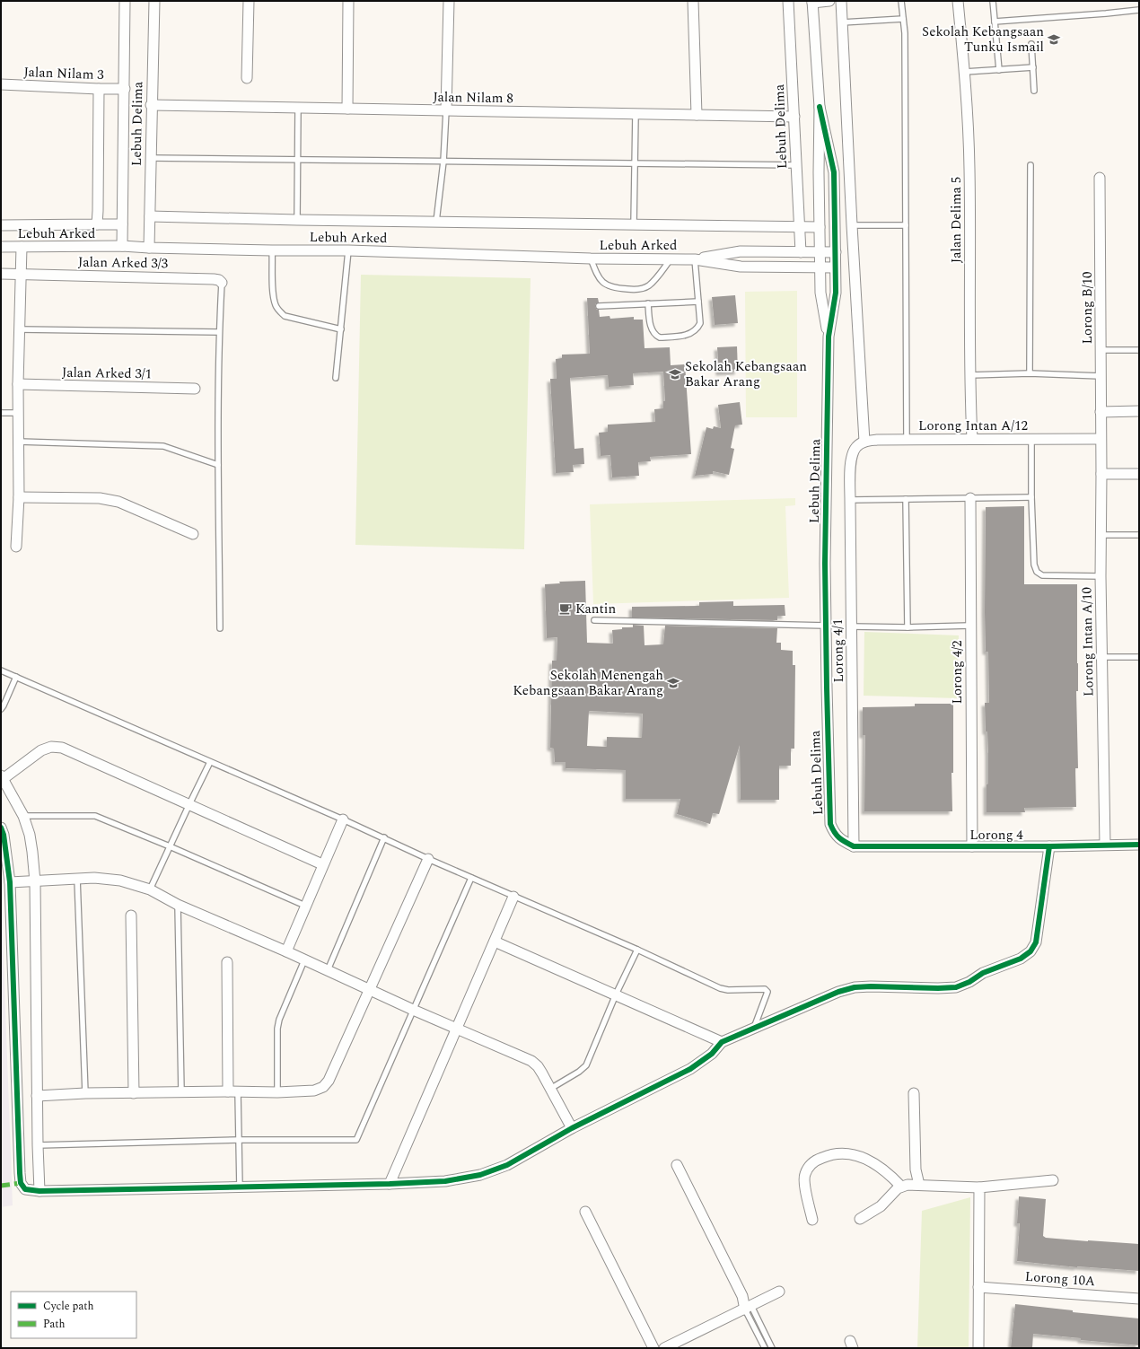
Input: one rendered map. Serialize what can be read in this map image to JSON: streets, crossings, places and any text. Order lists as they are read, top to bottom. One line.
{"streets":{"street":["Jalan Nilam 3","Jalan Nilam 8","Lebuh Delima","Jalan Delima 5","Lebuh Arked","Jalan Arked 3/3","Lorong B/10","Jalan Arked 3/1","Lorong Intan A/12","Lorong Intan A/10","Lorong 4/1","Lorong 4/2","Lorong 4","Lorong 10A"]},"crossings":[["Jalan Nilam 8","Lebuh Delima"],["Lebuh Delima","Lebuh Arked"],["Lebuh Delima","Lorong 4/1"],["Lebuh Delima","Lorong 4"],["Jalan Delima 5","Lorong Intan A/12"],["Lorong B/10","Lorong Intan A/12"],["Lorong B/10","Lorong Intan A/10"],["Lorong Intan A/12","Lorong Intan A/10"],["Lorong Intan A/12","Lorong 4/1"],["Lorong Intan A/10","Lorong 4"],["Lorong 4/1","Lorong 4"],["Lorong 4/2","Lorong 4"]],"places":{"school or university":["Sekolah Kebangsaan Tunku Ismail","Sekolah Kebangsaan Bakar Arang","Sekolah Menengah Kebangsaan Bakar Arang"],"cafe":["Kantin"]},"legend":["Cycle path","Path"]}
